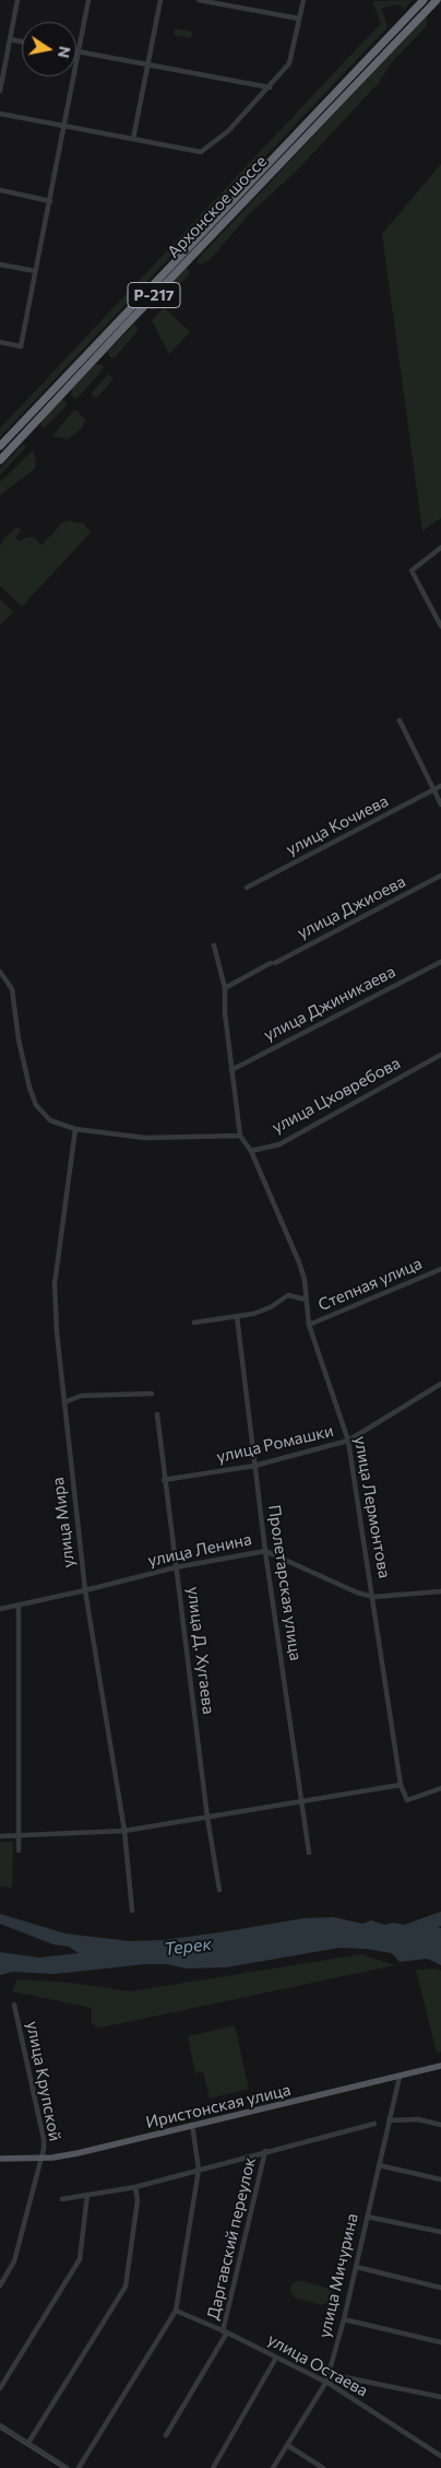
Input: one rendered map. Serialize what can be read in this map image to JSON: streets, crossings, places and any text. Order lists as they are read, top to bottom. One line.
{"streets":{"highway":["Архонское шоссе","Р-217"],"main road":["Иристонская улица"],"street":["улица Кочиева","улица Джиоева","улица Джиникаева","улица Цховребова","Степная улица","улица Ромашки","улица Лермонтова","улица Мира","улица Ленина","Пролетарская улица","улица Д. Хугаева","улица Крупской","Даргавский переулок","улица Мичурина","улица Остаева"]},"crossings":[["улица Цховребова","улица Лермонтова"],["Степная улица","улица Лермонтова"],["улица Ромашки","улица Лермонтова"],["улица Ромашки","Пролетарская улица"],["улица Ромашки","улица Д. Хугаева"],["улица Лермонтова","улица Ленина"],["улица Мира","улица Ленина"],["улица Ленина","Пролетарская улица"],["улица Ленина","улица Д. Хугаева"],["улица Крупской","Иристонская улица"],["Иристонская улица","улица Мичурина"],["Даргавский переулок","улица Остаева"],["улица Мичурина","улица Остаева"]],"water":["Терек"],"north":"right"}
